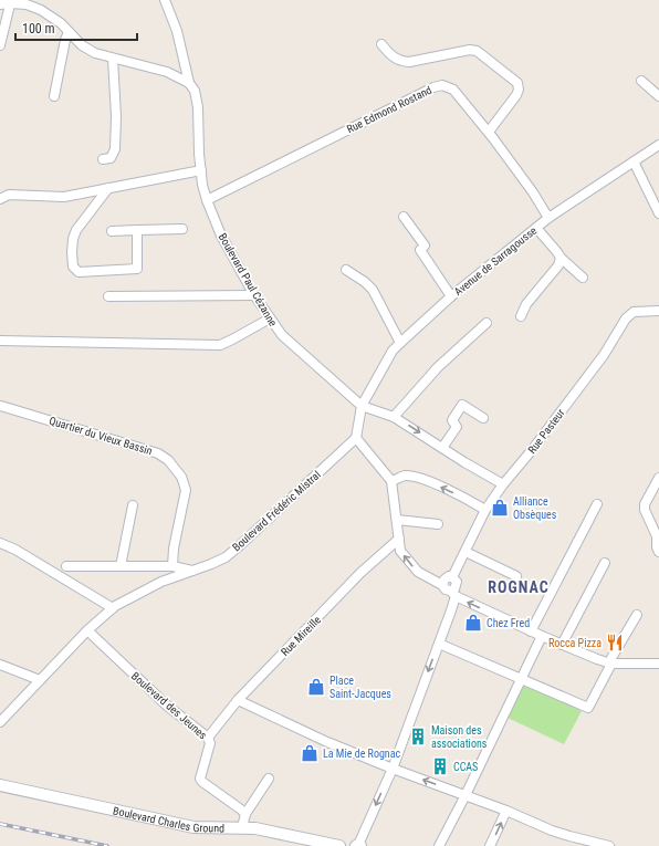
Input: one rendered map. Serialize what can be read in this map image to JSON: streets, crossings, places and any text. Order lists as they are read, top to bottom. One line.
{"streets":{"street":["Rue Edmond Rostand","Avenue de Sarragousse","Boulevard Paul Cézanne","Rue Pasteur","Quartier du Vieux Bassin","Boulevard Frédéric Mistral","Rue Mireille","Boulevard des Jeunes","Boulevard Charles Ground"]},"crossings":[["Rue Edmond Rostand","Avenue de Sarragousse"],["Rue Edmond Rostand","Boulevard Paul Cézanne"],["Avenue de Sarragousse","Boulevard Paul Cézanne"],["Boulevard Frédéric Mistral","Boulevard des Jeunes"],["Rue Mireille","Boulevard des Jeunes"]],"districts":["ROGNAC"],"places":{"shop":["Alliance Obsèques","Chez Fred","Place Saint-Jacques","La Mie de Rognac"],"restaurant":["Rocca Pizza"],"building":["Maison des associations","CCAS"]},"scale_bar":"100 m"}
